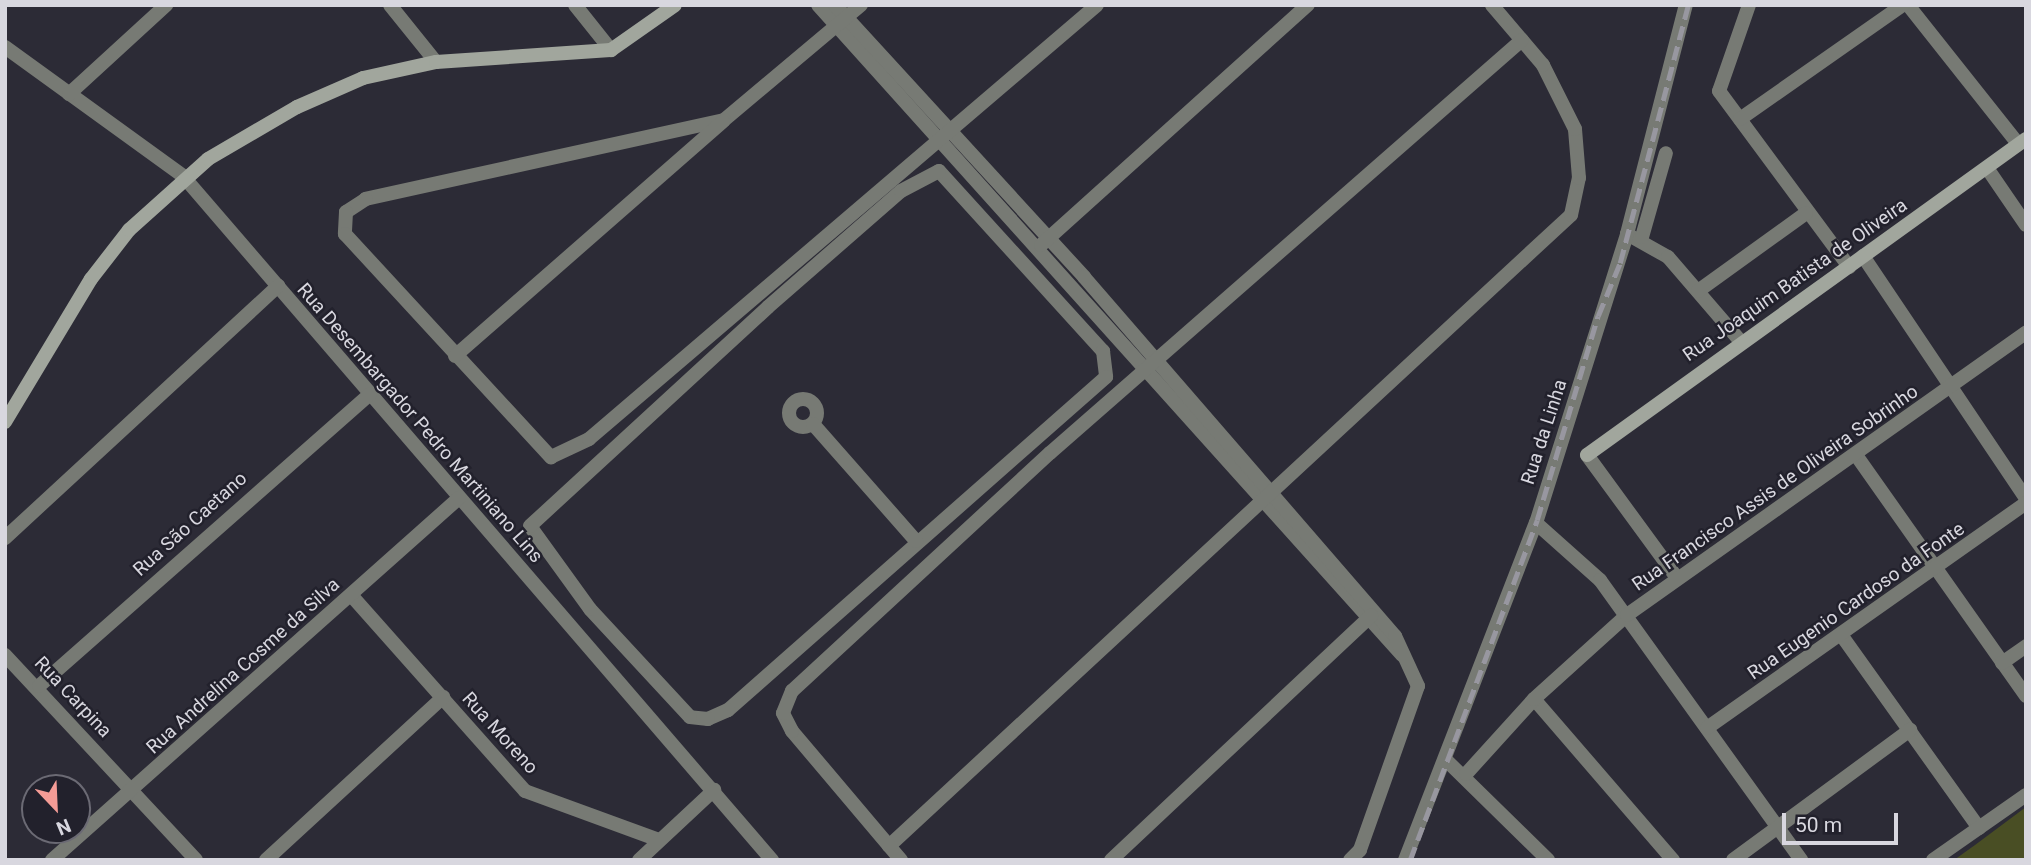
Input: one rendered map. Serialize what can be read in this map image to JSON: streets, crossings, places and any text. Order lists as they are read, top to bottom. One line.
{"streets":{"main road":["Rua Joaquim Batista de Oliveira"],"street":["Rua Desembargador Pedro Martiniano Lins","Rua da Linha","Rua Francisco Assis de Oliveira Sobrinho","Rua São Caetano","Rua Eugenio Cardoso da Fonte","Rua Andrelina Cosme da Silva","Rua Carpina","Rua Moreno"]},"crossings":[["Rua Desembargador Pedro Martiniano Lins","Rua São Caetano"],["Rua Desembargador Pedro Martiniano Lins","Rua Andrelina Cosme da Silva"],["Rua São Caetano","Rua Carpina"],["Rua Andrelina Cosme da Silva","Rua Carpina"],["Rua Andrelina Cosme da Silva","Rua Moreno"]],"scale_bar":"50 m","north":"bottom right"}
